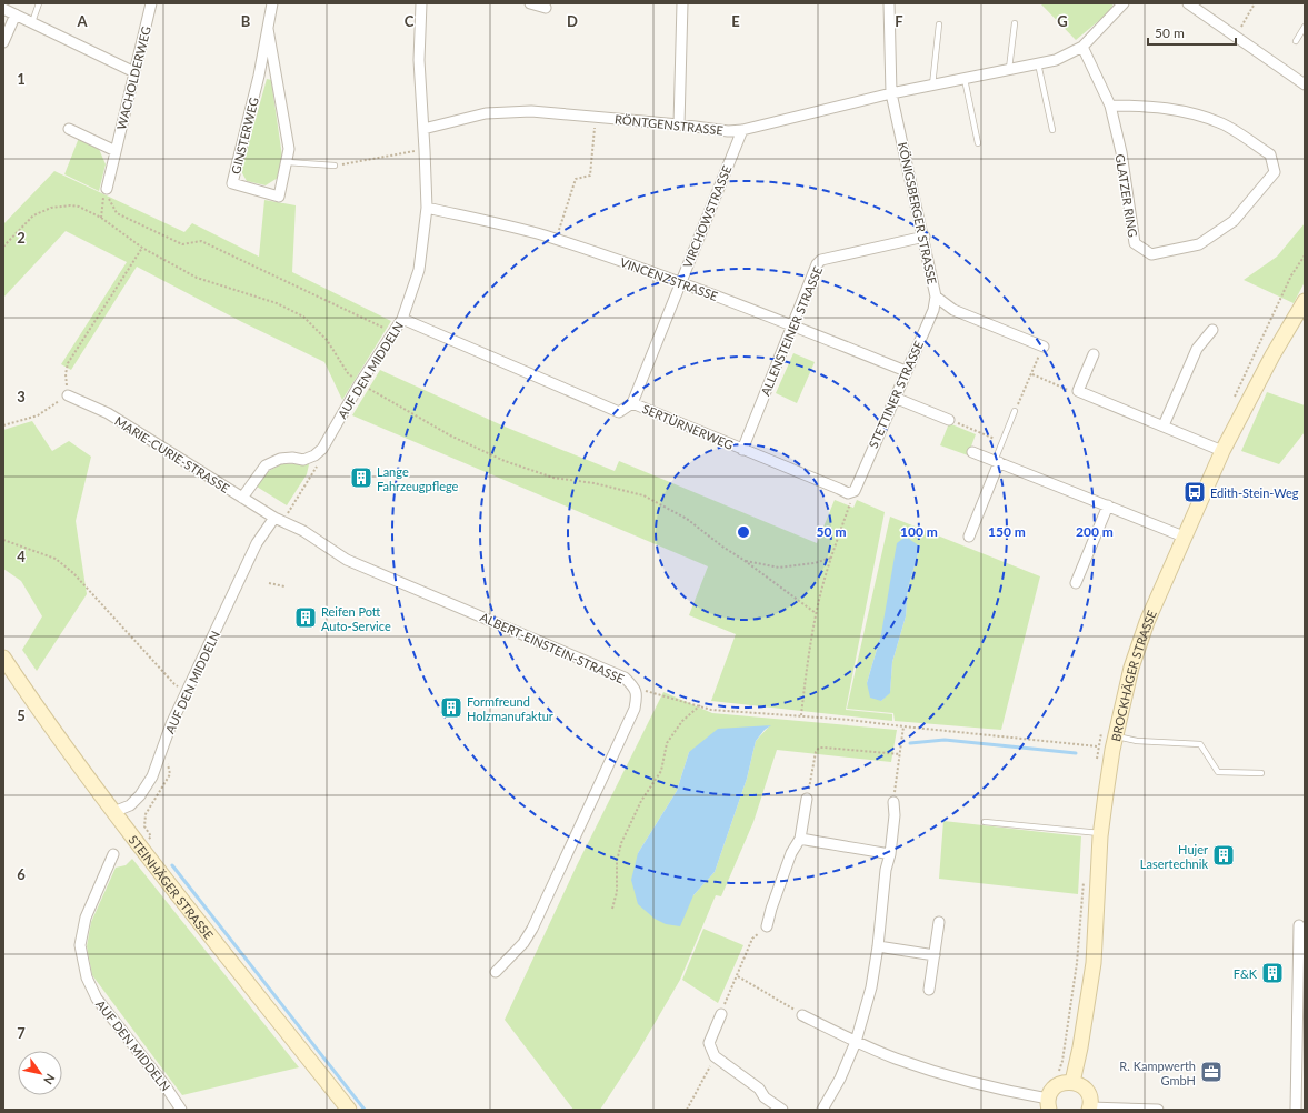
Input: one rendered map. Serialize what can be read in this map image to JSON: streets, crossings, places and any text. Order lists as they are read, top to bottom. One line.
{"streets":{"street":["WACHOLDERWEG","RÖNTGENSTRASSE","GINSTERWEG","GLATZER RING","KÖNIGSBERGER STRASSE","VIRCHOWSTRASSE","VINCENZSTRASSE","ALLENSTEINER STRASSE","AUF DEN MIDDELN","STETTINER STRASSE","SERTÜRNERWEG","MARIE-CURIE-STRASSE","ALBERT-EINSTEIN-STRASSE","BROCKHÄGER STRASSE","STEINHÄGER STRASSE"]},"crossings":[["RÖNTGENSTRASSE","GLATZER RING"],["RÖNTGENSTRASSE","KÖNIGSBERGER STRASSE"],["RÖNTGENSTRASSE","VIRCHOWSTRASSE"],["RÖNTGENSTRASSE","AUF DEN MIDDELN"],["KÖNIGSBERGER STRASSE","ALLENSTEINER STRASSE"],["KÖNIGSBERGER STRASSE","STETTINER STRASSE"],["VIRCHOWSTRASSE","VINCENZSTRASSE"],["VIRCHOWSTRASSE","SERTÜRNERWEG"],["VINCENZSTRASSE","ALLENSTEINER STRASSE"],["VINCENZSTRASSE","AUF DEN MIDDELN"],["VINCENZSTRASSE","STETTINER STRASSE"],["ALLENSTEINER STRASSE","SERTÜRNERWEG"],["AUF DEN MIDDELN","SERTÜRNERWEG"],["AUF DEN MIDDELN","MARIE-CURIE-STRASSE"],["AUF DEN MIDDELN","ALBERT-EINSTEIN-STRASSE"],["AUF DEN MIDDELN","STEINHÄGER STRASSE"],["STETTINER STRASSE","SERTÜRNERWEG"],["MARIE-CURIE-STRASSE","ALBERT-EINSTEIN-STRASSE"]],"places":{"building":["Lange Fahrzeugpflege","Reifen Pott Auto-Service","Formfreund Holzmanufaktur","Hujer Lasertechnik","F&K"],"bus stop":["Edith-Stein-Weg"],"office":["R. Kampwerth GmbH"]},"scale_bar":"50 m","north":"bottom right","grid":{"columns":["A","B","C","D","E","F","G"],"rows":["1","2","3","4","5","6","7"]},"rings":["50 m","100 m","150 m","200 m"]}
